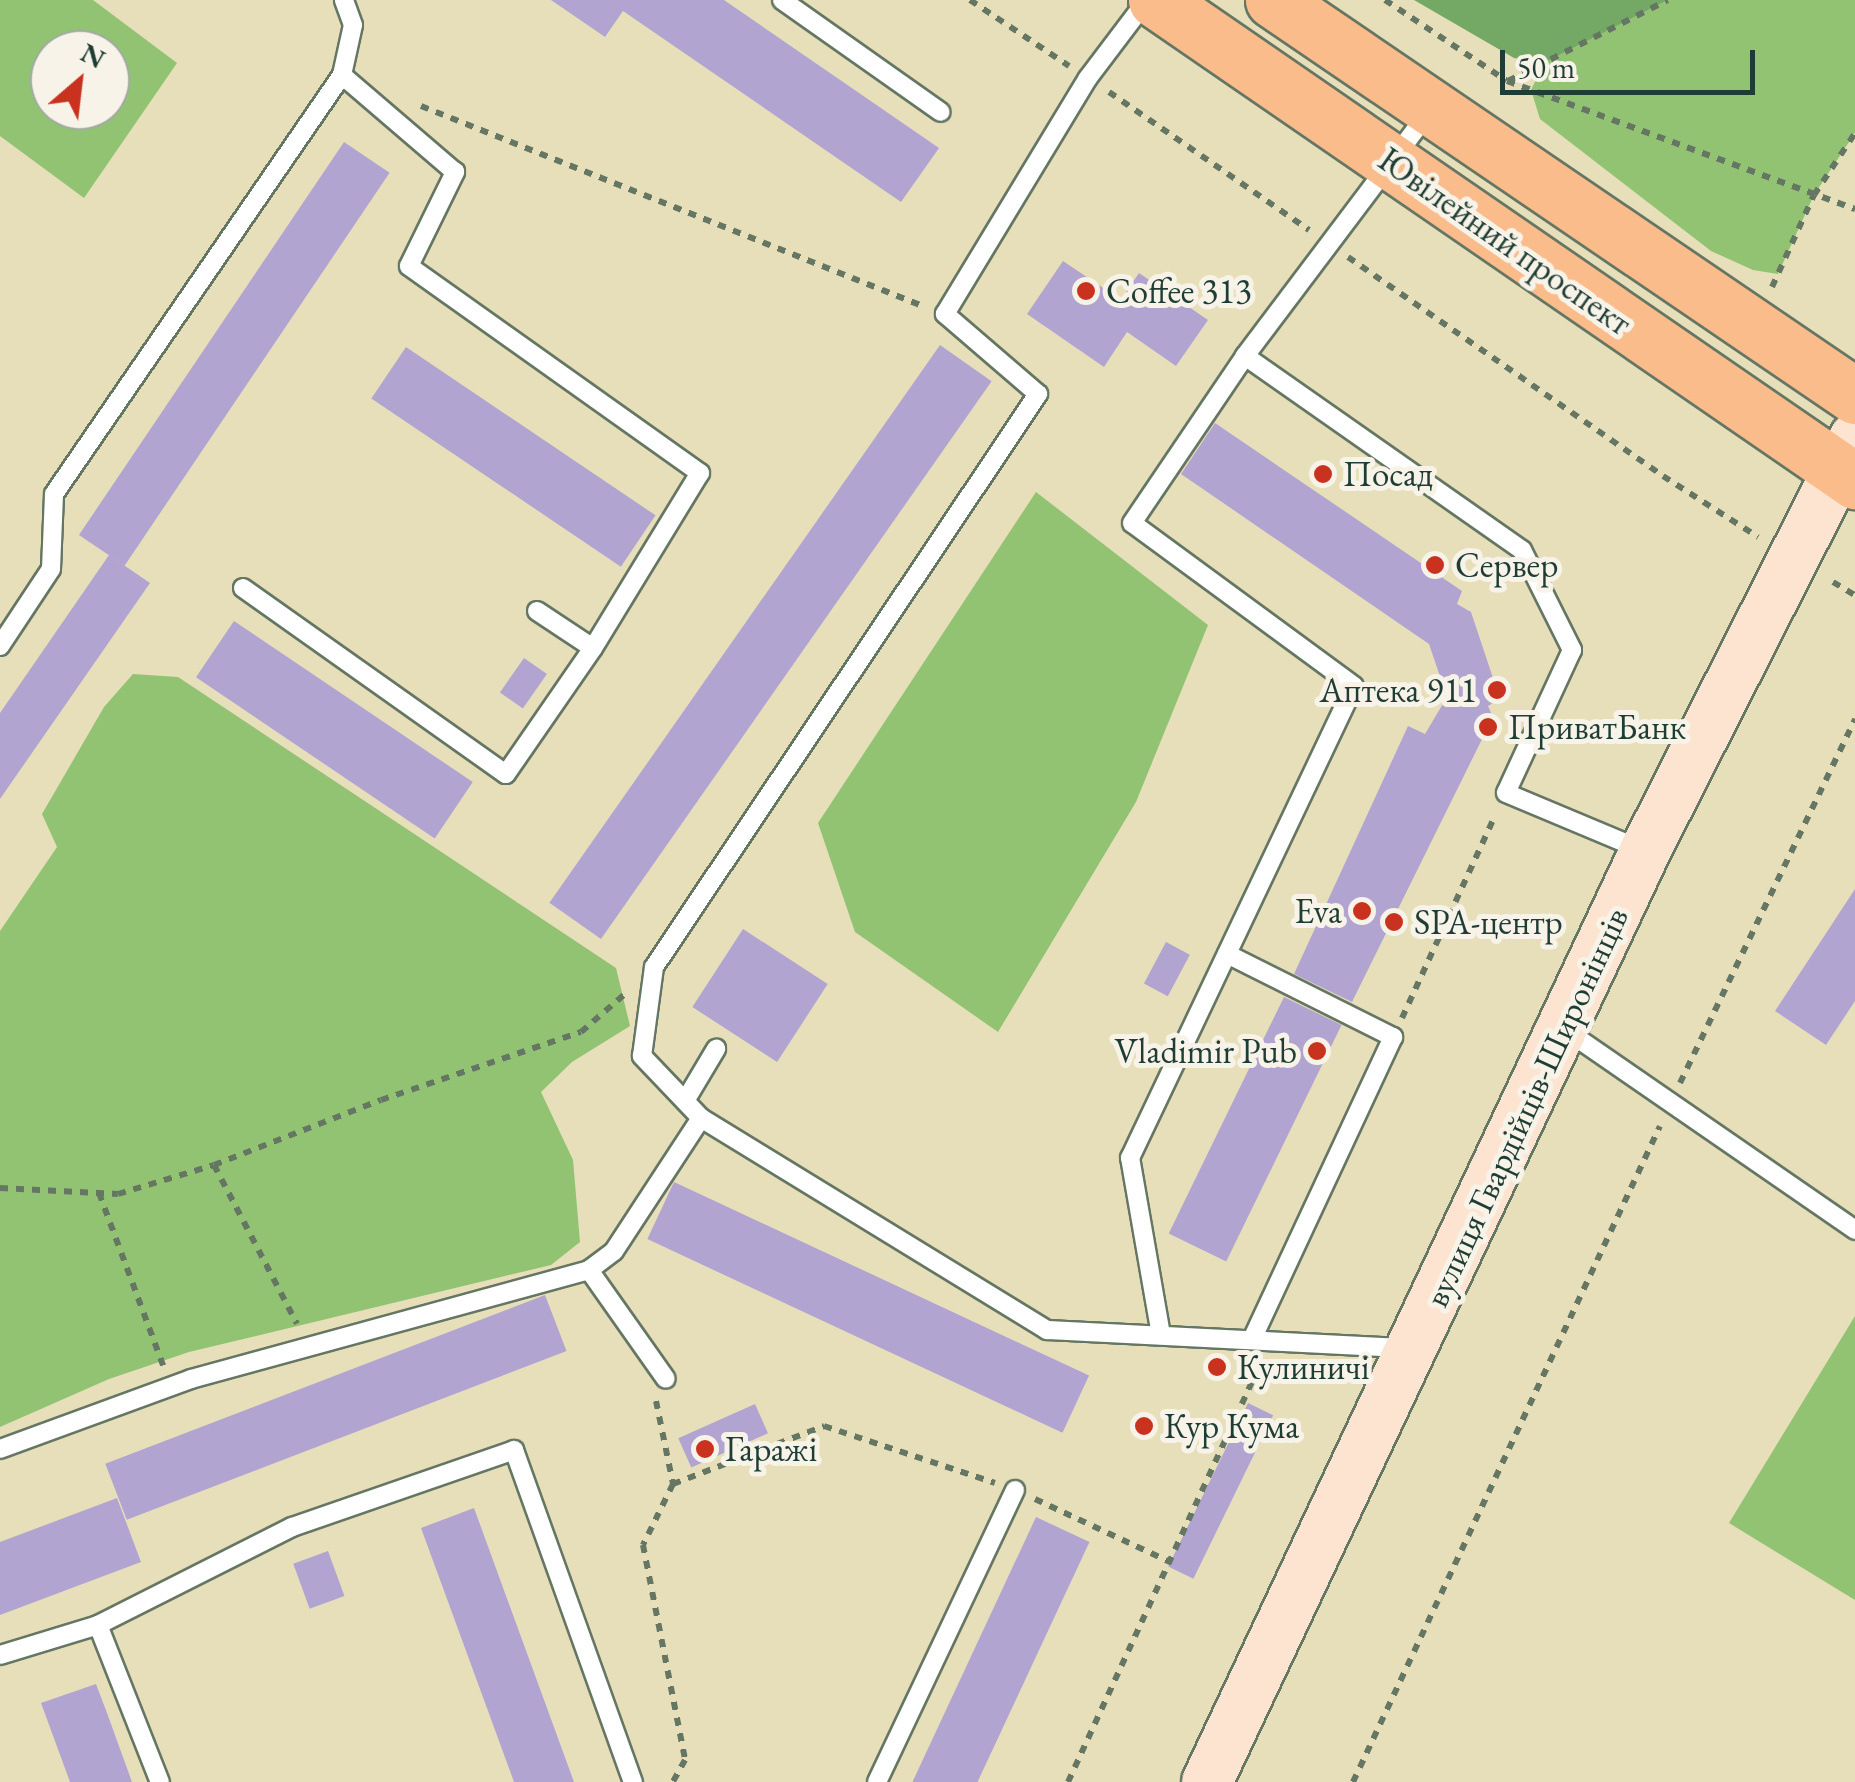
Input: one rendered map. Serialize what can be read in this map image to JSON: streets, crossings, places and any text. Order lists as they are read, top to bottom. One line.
{"streets":{"main road":["Ювілейний проспект","вулиця Гвардійців-Широнінців"]},"crossings":[["Ювілейний проспект","вулиця Гвардійців-Широнінців"]],"places":["Coffee 313","Посад","Сервер","Аптека 911","ПриватБанк","Eva","SPA-центр","Vladimir Pub","Кулиничі","Кур Кума","Гаражі"],"scale_bar":"50 m","north":"top right"}
